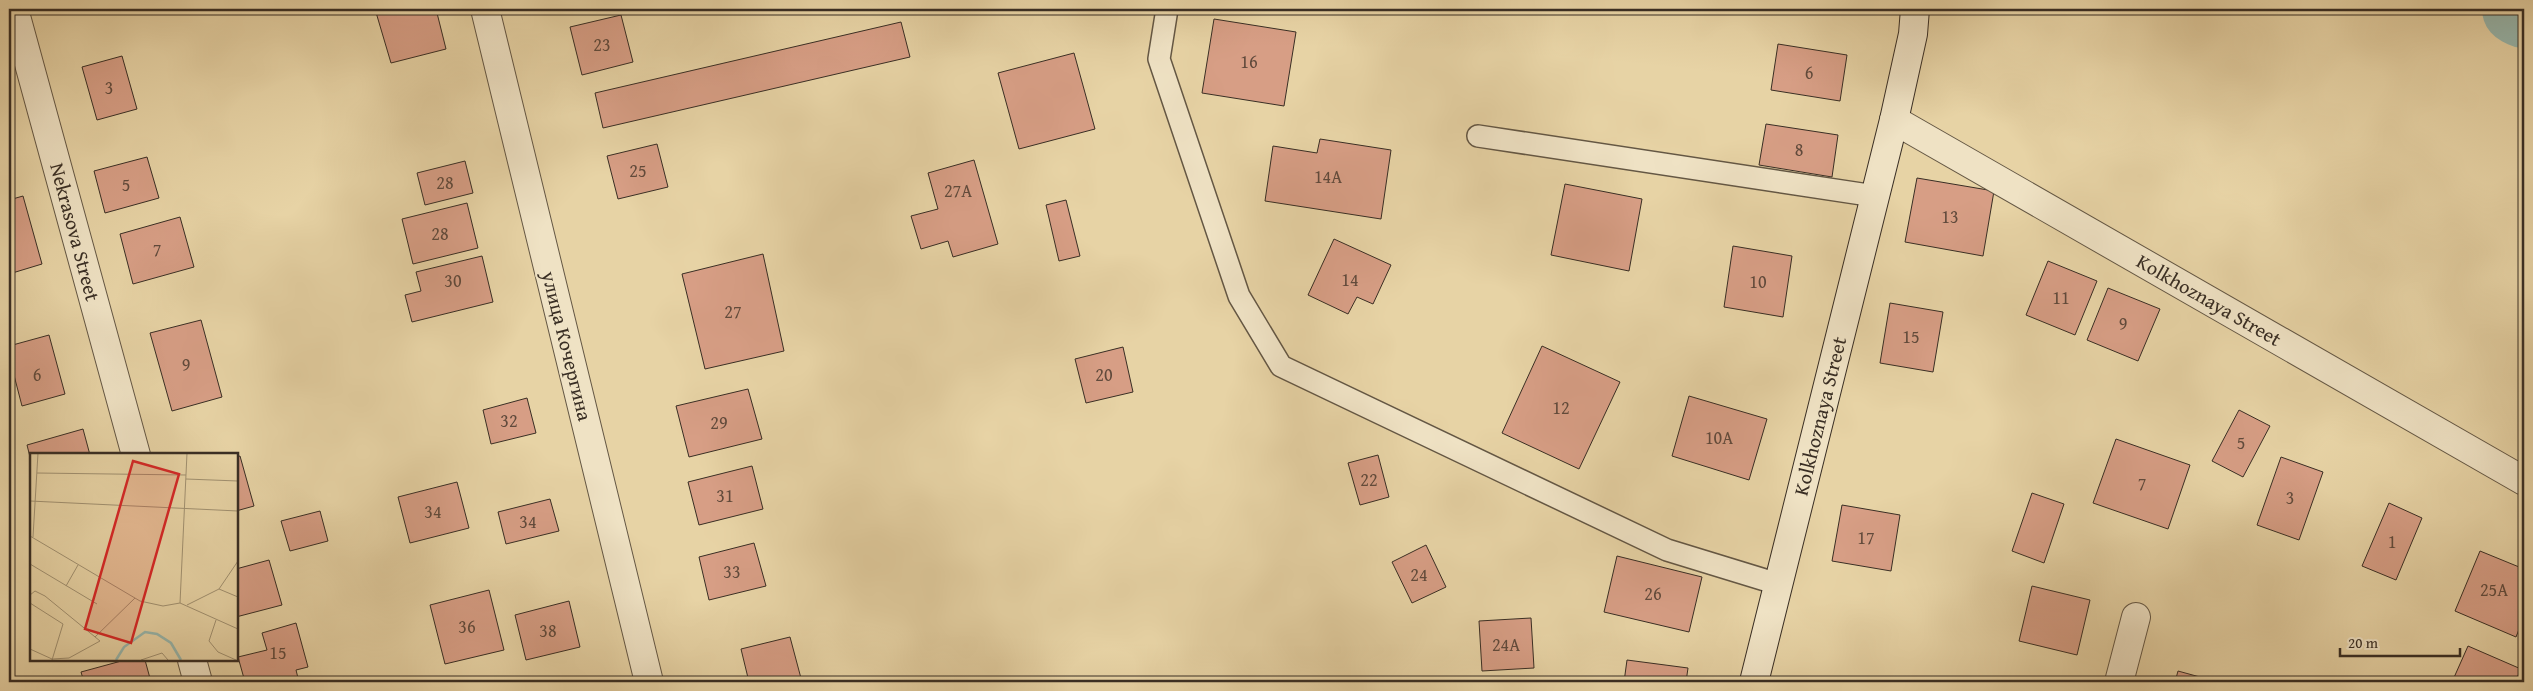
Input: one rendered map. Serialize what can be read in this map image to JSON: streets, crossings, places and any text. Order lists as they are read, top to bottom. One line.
{"streets":{"street":["Nekrasova Street","Kolkhoznaya Street","улица Кочергина"]},"house_numbers":["23","16","6","3","8","25","14А","28","5","27А","13","28","7","14","30","10","11","27","9","15","9","6","20","12","32","29","10А","5","22","7","31","3","34","34","17","1","33","24","25А","26","36","38","24А","15"],"scale_bar":"20 m"}
